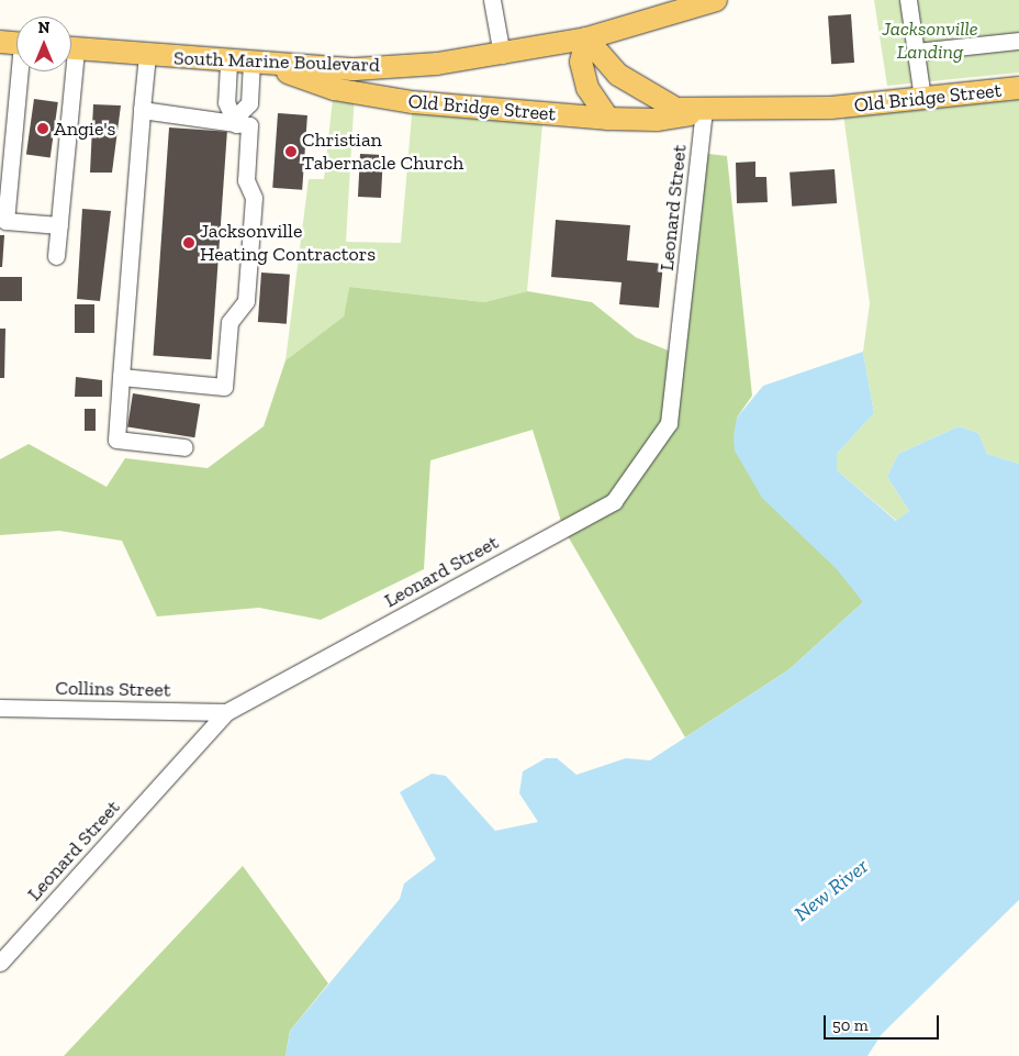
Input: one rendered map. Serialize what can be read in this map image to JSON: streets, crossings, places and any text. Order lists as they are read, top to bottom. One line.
{"streets":{"main road":["South Marine Boulevard","Old Bridge Street"],"street":["Leonard Street","Collins Street"]},"crossings":[["South Marine Boulevard","Old Bridge Street"],["Old Bridge Street","Leonard Street"],["Leonard Street","Collins Street"]],"water":["New River"],"parks":["Jacksonville Landing"],"places":["Angie's","Christian Tabernacle Church","Jacksonville Heating Contractors"],"scale_bar":"50 m","north":"top"}
